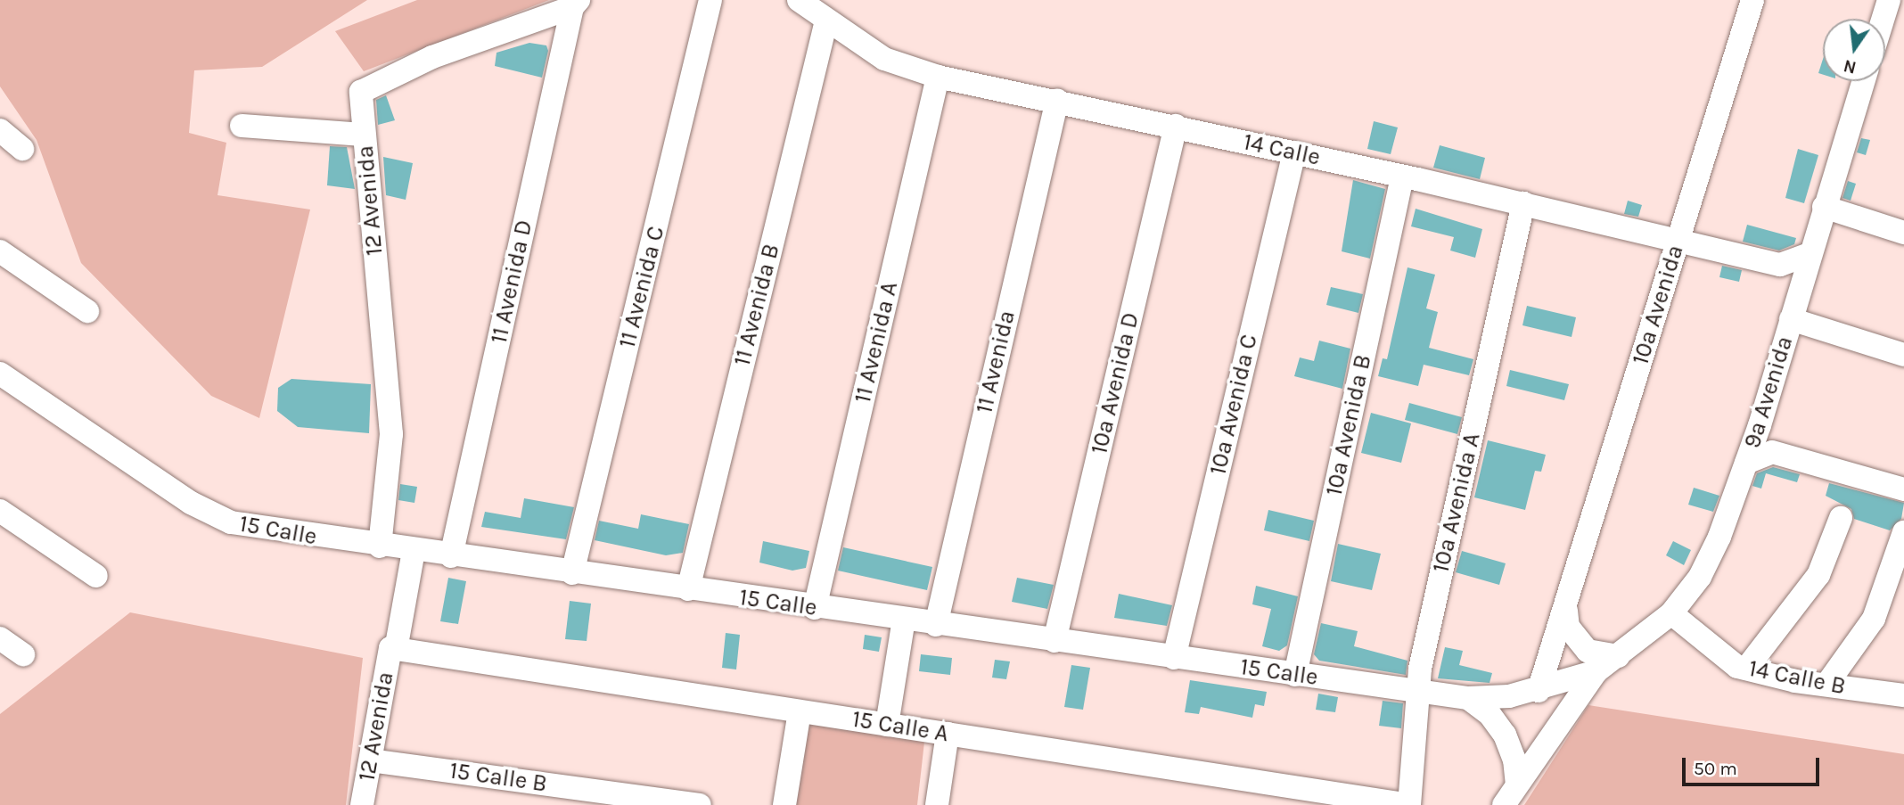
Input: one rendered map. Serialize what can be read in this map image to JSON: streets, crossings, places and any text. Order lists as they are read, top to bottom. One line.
{"streets":{"street":["14 Calle","12 Avenida","11 Avenida D","11 Avenida C","11 Avenida B","10a Avenida","11 Avenida A","11 Avenida","10a Avenida D","9a Avenida","10a Avenida C","10a Avenida B","10a Avenida A","15 Calle","14 Calle B","15 Calle A","15 Calle B"]},"crossings":[["14 Calle","11 Avenida B"],["14 Calle","10a Avenida"],["14 Calle","11 Avenida A"],["14 Calle","11 Avenida"],["14 Calle","10a Avenida D"],["14 Calle","10a Avenida C"],["14 Calle","10a Avenida B"],["14 Calle","10a Avenida A"],["12 Avenida","11 Avenida D"],["12 Avenida","15 Calle"],["12 Avenida","15 Calle A"],["12 Avenida","15 Calle B"],["11 Avenida D","15 Calle"],["11 Avenida C","15 Calle"],["11 Avenida B","15 Calle"],["10a Avenida","15 Calle"],["11 Avenida A","15 Calle"],["11 Avenida","15 Calle"],["10a Avenida D","15 Calle"],["9a Avenida","15 Calle"],["9a Avenida","14 Calle B"],["10a Avenida C","15 Calle"],["10a Avenida B","15 Calle"],["10a Avenida A","15 Calle"],["10a Avenida A","15 Calle A"]],"scale_bar":"50 m","north":"bottom"}
